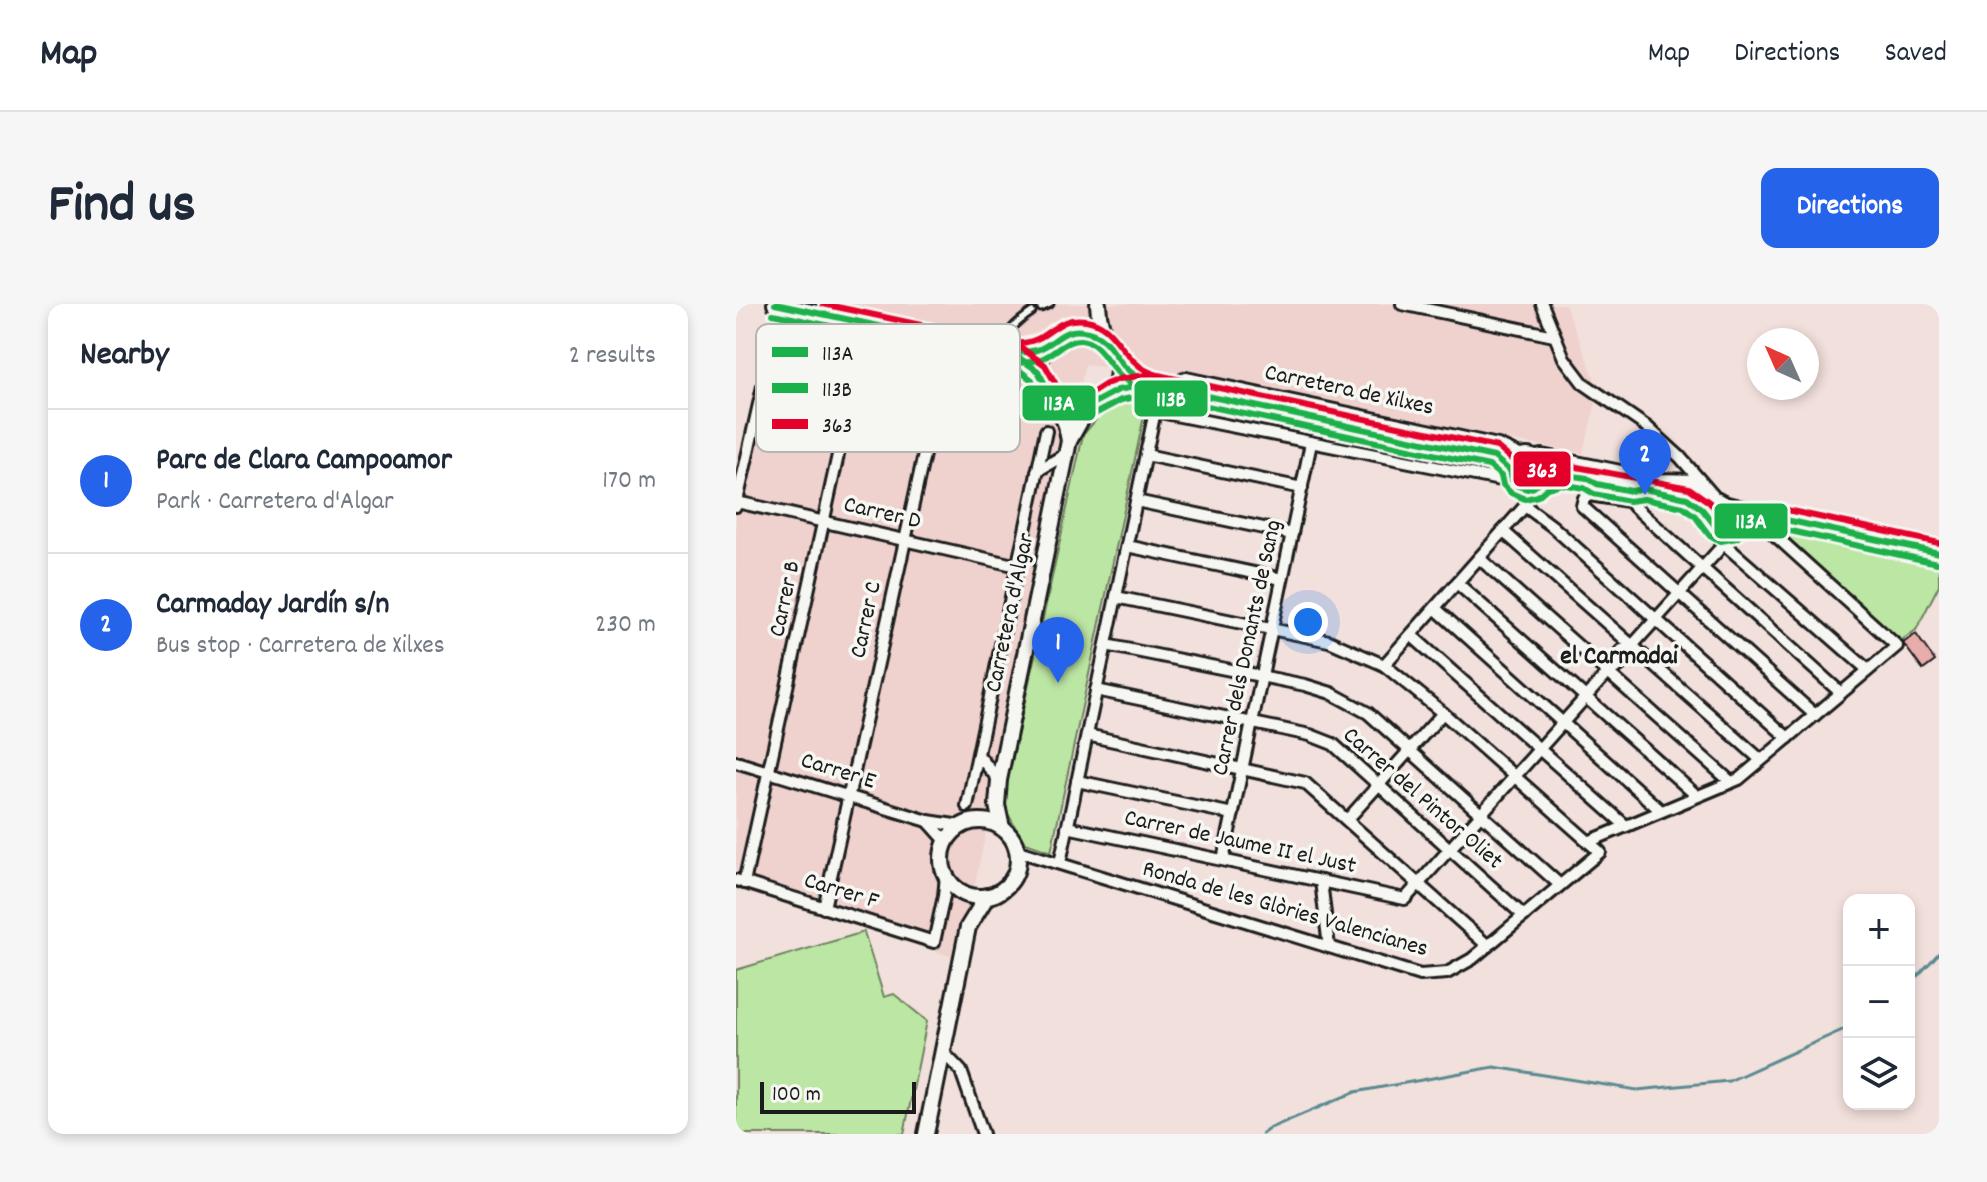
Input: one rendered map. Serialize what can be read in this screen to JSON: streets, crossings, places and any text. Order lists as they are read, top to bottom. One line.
{"streets":{"main road":["Carretera de Xilxes","Carretera d'Algar"],"street":["Carrer D","Carrer B","Carrer C","Carrer dels Donants de Sang","Carrer E","Carrer del Pintor Oliet","Carrer de Jaume II el Just","Carrer F","Ronda de les Glòries Valencianes"]},"crossings":[["Carretera de Xilxes","Carretera d'Algar"],["Carretera de Xilxes","Carrer dels Donants de Sang"],["Carrer D","Carrer B"],["Carrer D","Carretera d'Algar"],["Carrer D","Carrer C"],["Carrer B","Carrer E"],["Carrer B","Carrer F"],["Carretera d'Algar","Carrer E"],["Carretera d'Algar","Carrer F"],["Carretera d'Algar","Ronda de les Glòries Valencianes"],["Carrer C","Carrer E"],["Carrer C","Carrer F"],["Carrer dels Donants de Sang","Carrer del Pintor Oliet"],["Carrer dels Donants de Sang","Carrer de Jaume II el Just"],["Carrer E","Carrer F"],["Carrer E","Ronda de les Glòries Valencianes"],["Carrer del Pintor Oliet","Ronda de les Glòries Valencianes"],["Carrer F","Ronda de les Glòries Valencianes"]],"districts":["el Carmadai"],"lines":["transit line 113A","transit line 363","transit line 113B"],"legend":["113A","113B","363"],"scale_bar":"100 m","north":"top left","page":{"header":"Map","nav":["Map","Directions","Saved"],"title":"Find us","buttons":"Directions","heading":["Nearby","2 results"],"list":[{"mark":"1","name":"Parc de Clara Campoamor","note":"Park · Carretera d'Algar","value":"170 m"},{"mark":"2","name":"Carmaday Jardín s/n","note":"Bus stop · Carretera de Xilxes","value":"230 m"}],"pins":["2","1"],"map_buttons":["+","−"],"scale":"100 m"}}
